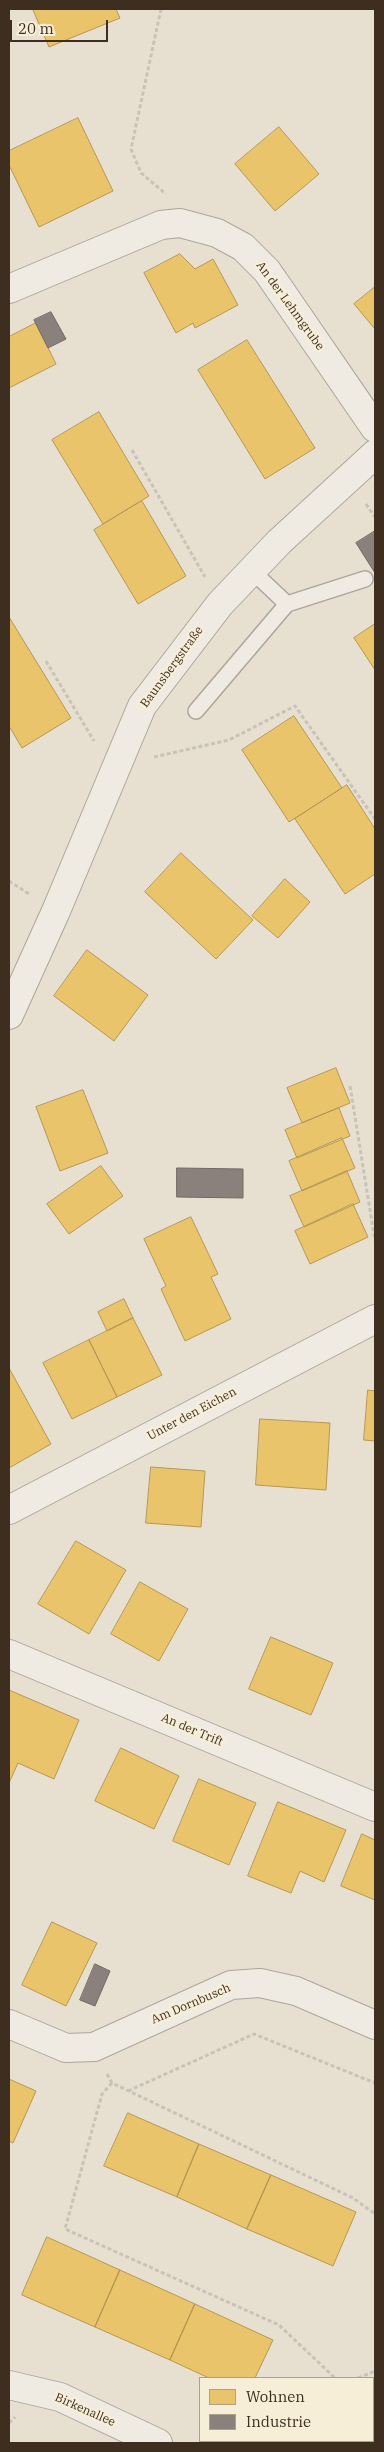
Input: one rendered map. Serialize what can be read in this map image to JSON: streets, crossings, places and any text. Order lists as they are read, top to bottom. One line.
{"streets":{"street":["An der Lehmgrube","Baunsbergstraße","Unter den Eichen","An der Trift","Am Dornbusch","Birkenallee"]},"legend":["Wohnen","Industrie"],"scale_bar":"20 m"}
